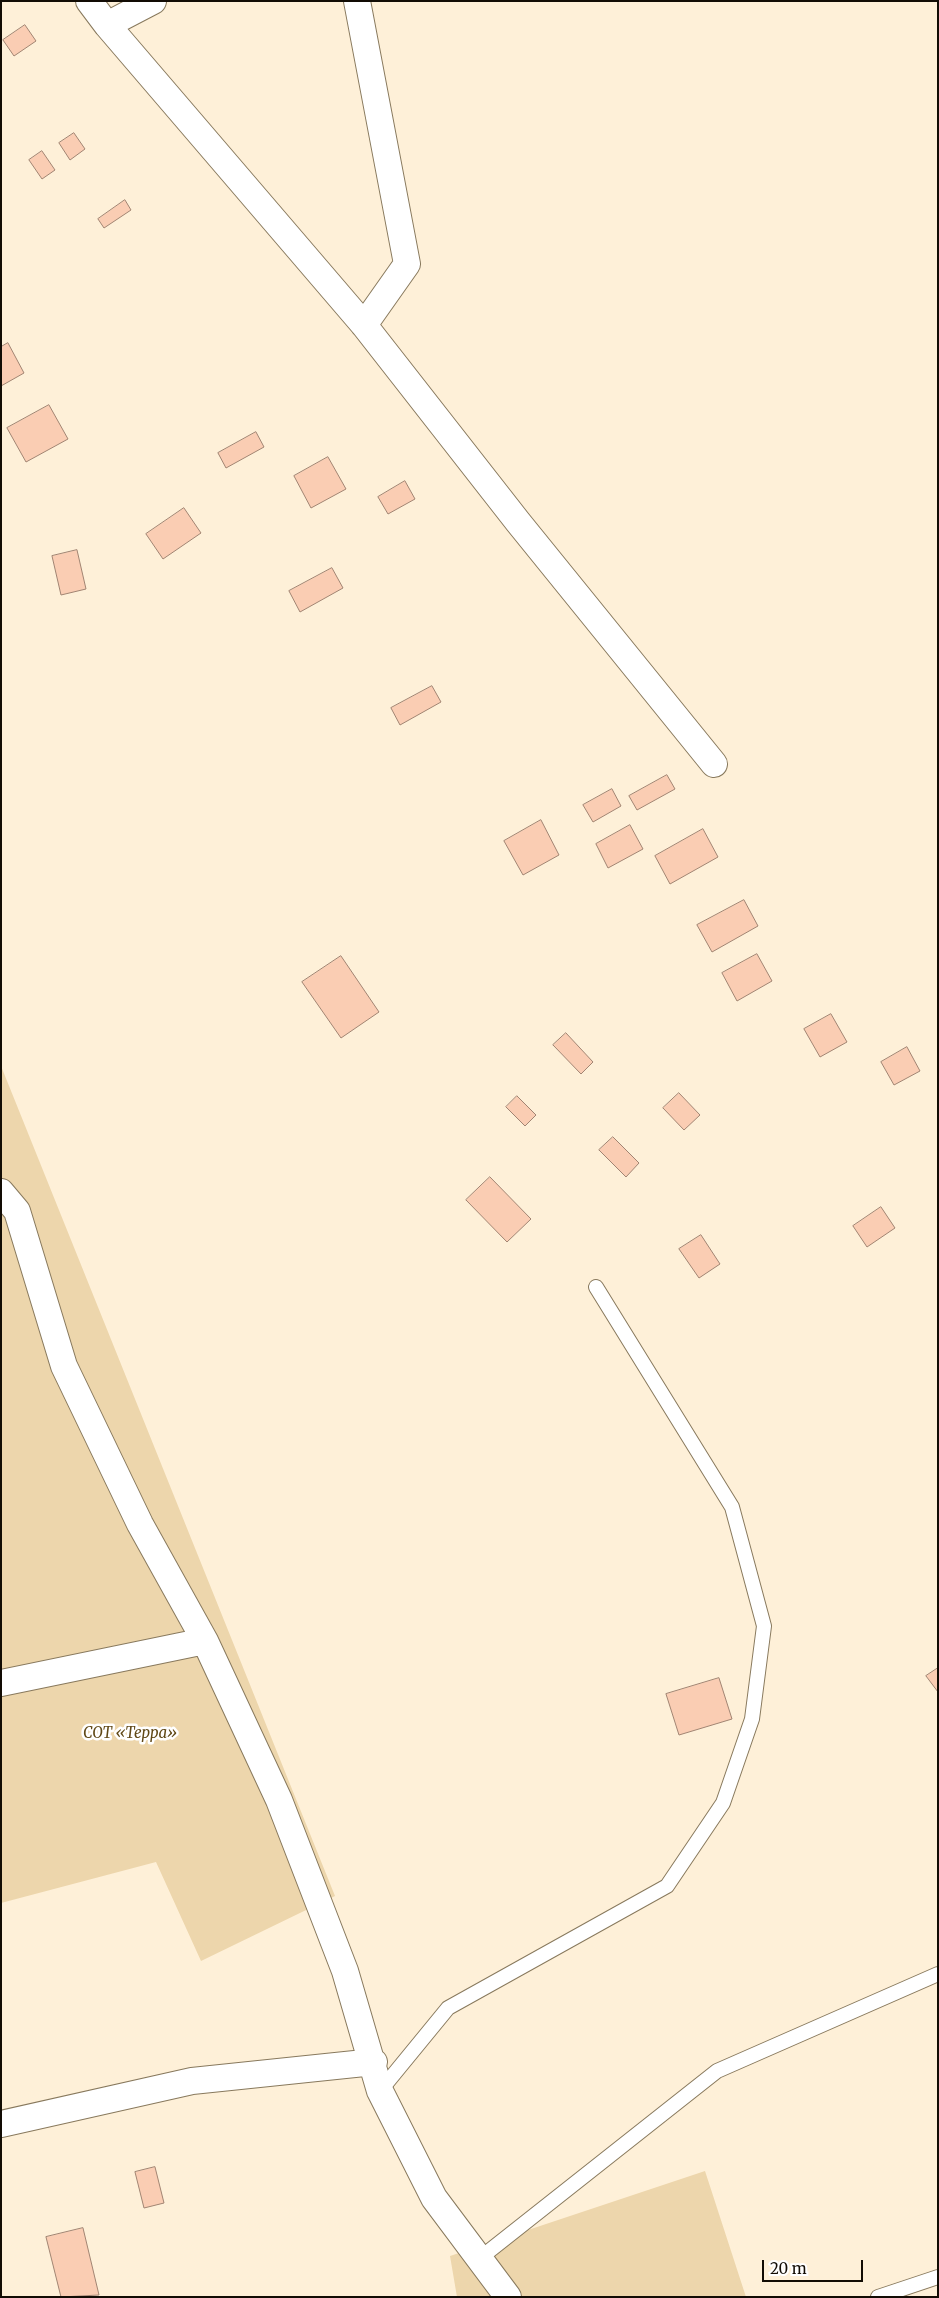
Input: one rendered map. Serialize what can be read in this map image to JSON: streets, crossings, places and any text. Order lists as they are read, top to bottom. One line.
{"parks":["СОТ «Терра»"],"scale_bar":"20 m"}
